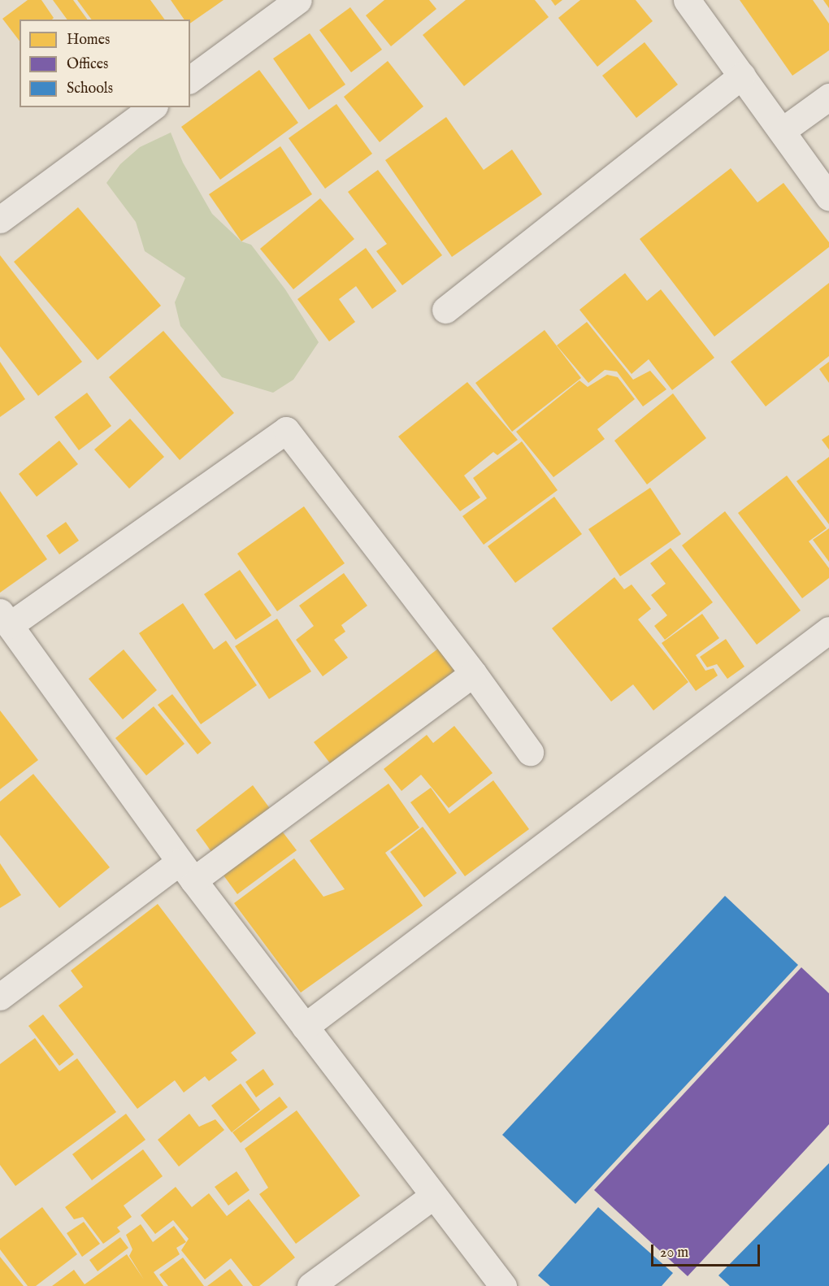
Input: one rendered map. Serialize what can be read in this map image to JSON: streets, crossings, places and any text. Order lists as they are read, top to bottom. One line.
{"legend":["Homes","Offices","Schools"],"scale_bar":"20 m"}
